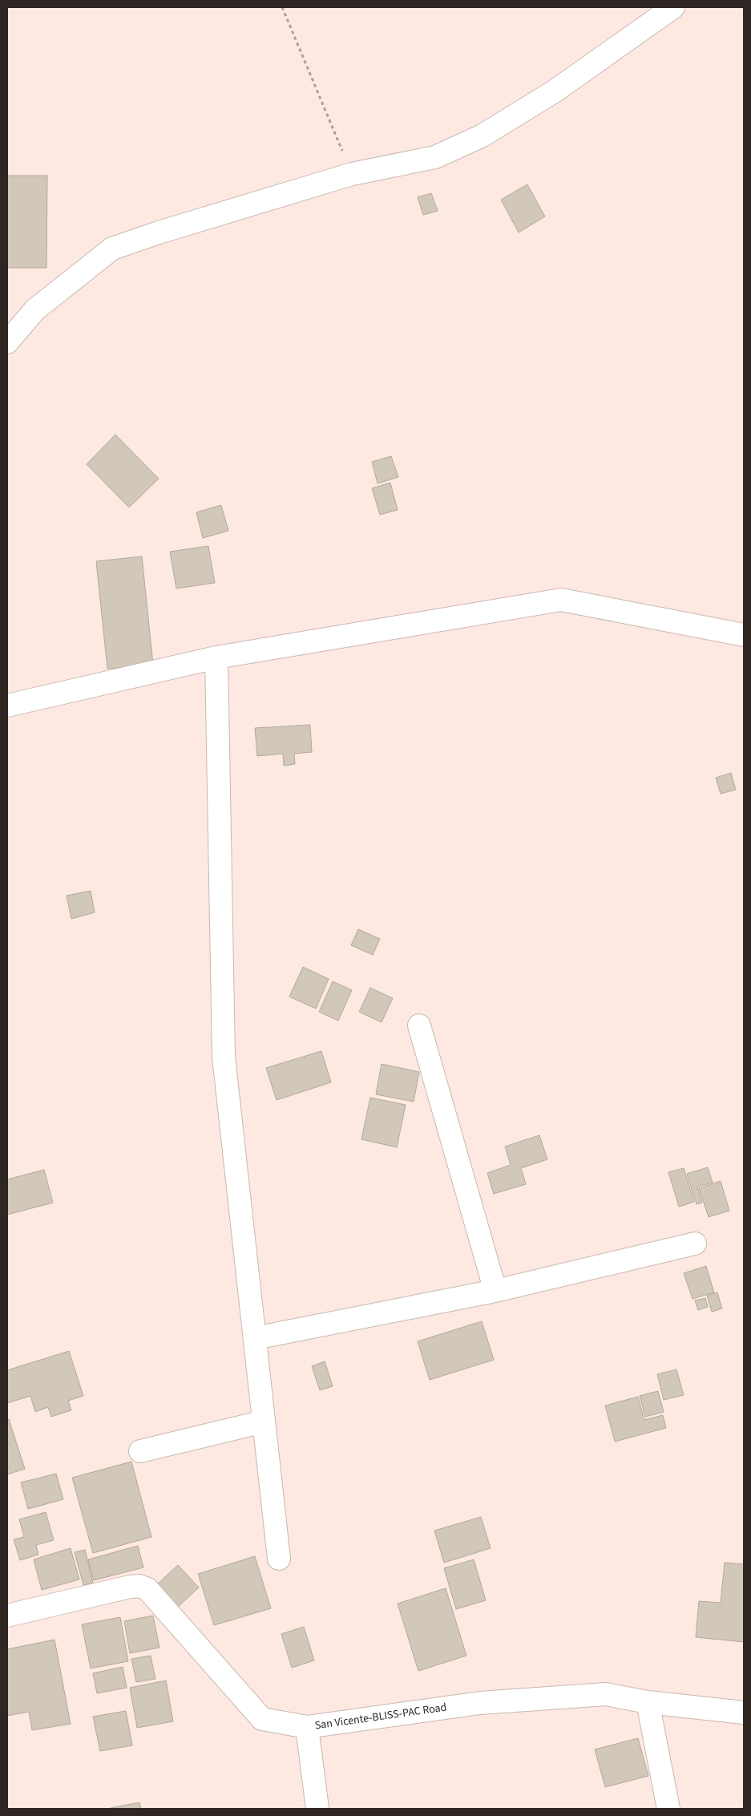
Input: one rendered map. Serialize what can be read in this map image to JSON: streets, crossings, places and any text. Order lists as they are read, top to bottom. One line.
{"streets":{"street":["San Vicente-BLISS-PAC Road"]}}
